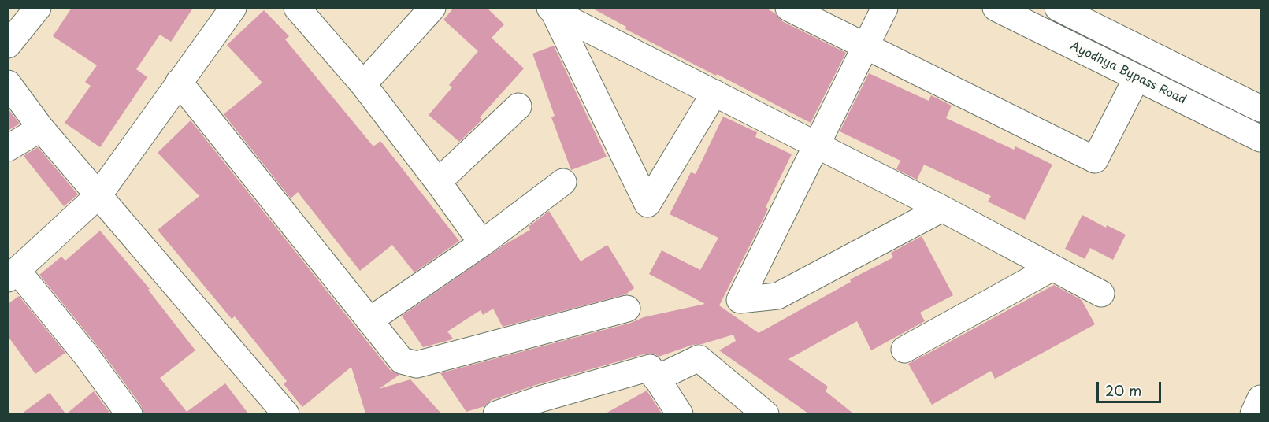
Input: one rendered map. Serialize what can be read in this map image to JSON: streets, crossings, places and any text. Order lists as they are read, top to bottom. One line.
{"streets":{"street":["Ayodhya Bypass Road"]},"scale_bar":"20 m"}
